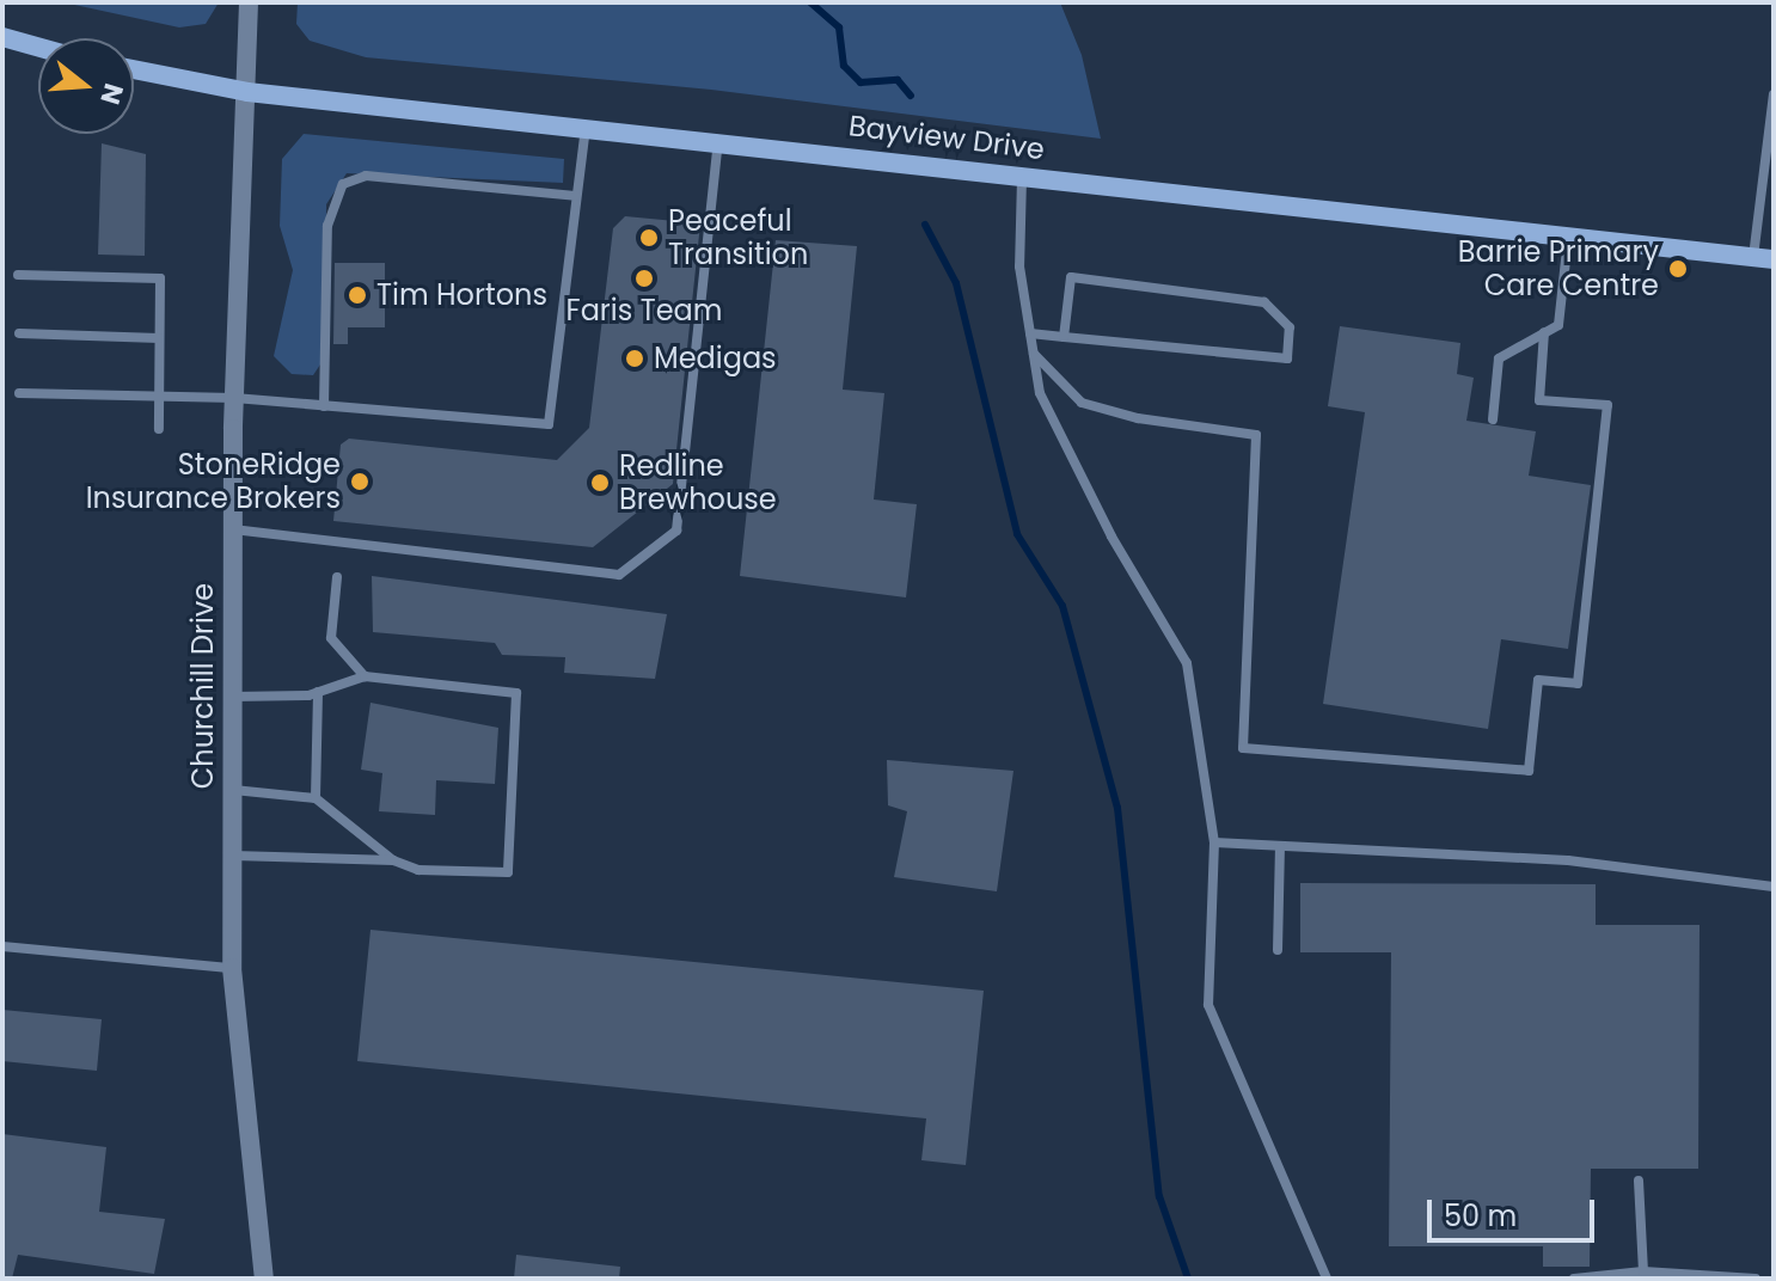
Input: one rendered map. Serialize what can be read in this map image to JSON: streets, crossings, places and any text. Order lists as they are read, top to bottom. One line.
{"streets":{"street":["Bayview Drive","Churchill Drive"]},"crossings":[["Bayview Drive","Churchill Drive"]],"places":["Peaceful Transition","Barrie Primary Care Centre","Faris Team","Tim Hortons","Medigas","StoneRidge Insurance Brokers","Redline Brewhouse"],"scale_bar":"50 m","north":"right"}
